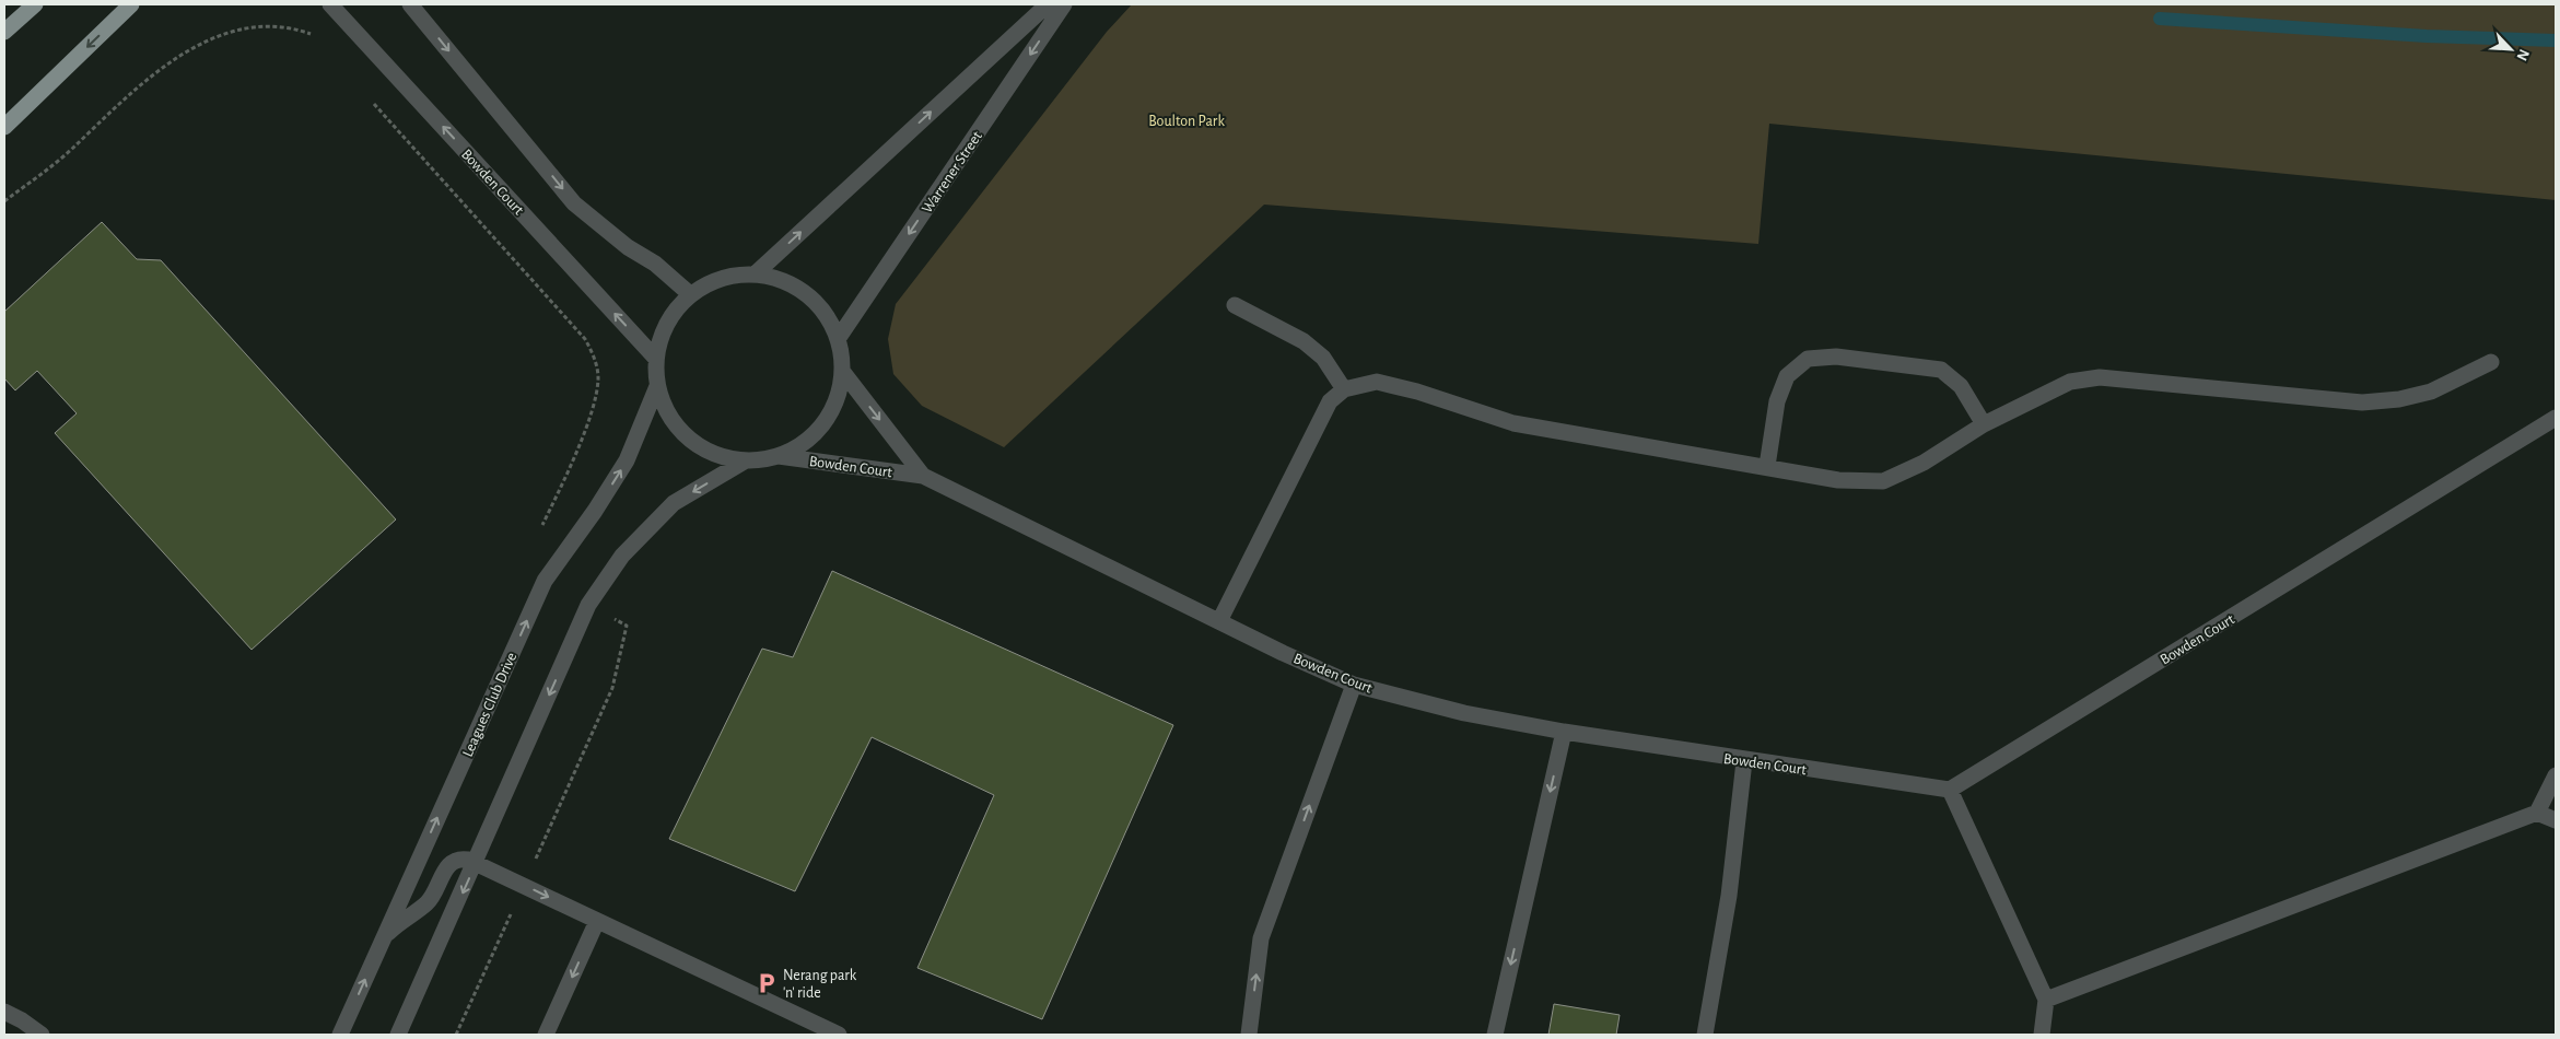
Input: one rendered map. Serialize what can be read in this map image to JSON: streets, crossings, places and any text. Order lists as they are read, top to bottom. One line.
{"streets":{"street":["Warrener Street","Bowden Court","Leagues Club Drive"]},"crossings":[["Warrener Street","Bowden Court"],["Warrener Street","Leagues Club Drive"],["Bowden Court","Leagues Club Drive"]],"parks":["Boulton Park"],"places":{"parking":["Nerang park 'n' ride"]},"north":"bottom right"}
